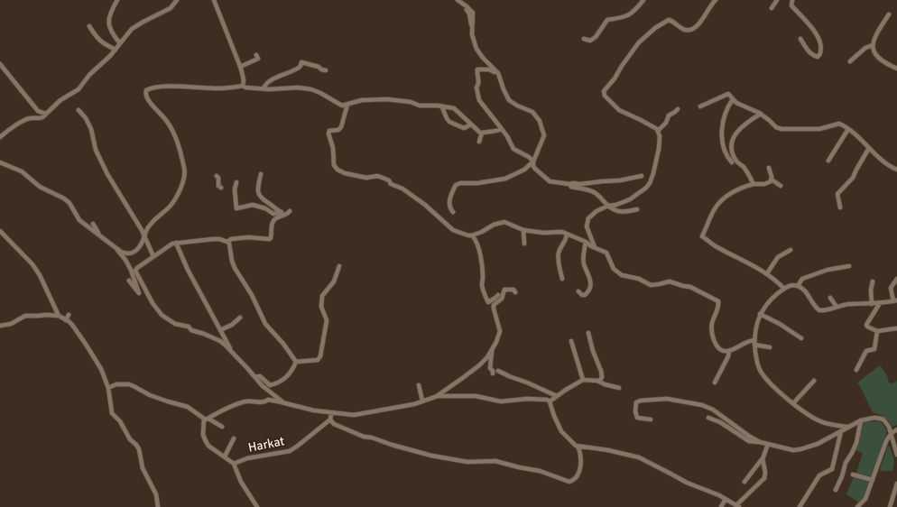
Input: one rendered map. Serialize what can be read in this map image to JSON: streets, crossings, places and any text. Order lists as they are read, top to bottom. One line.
{"streets":{"street":["Harkat"]}}
